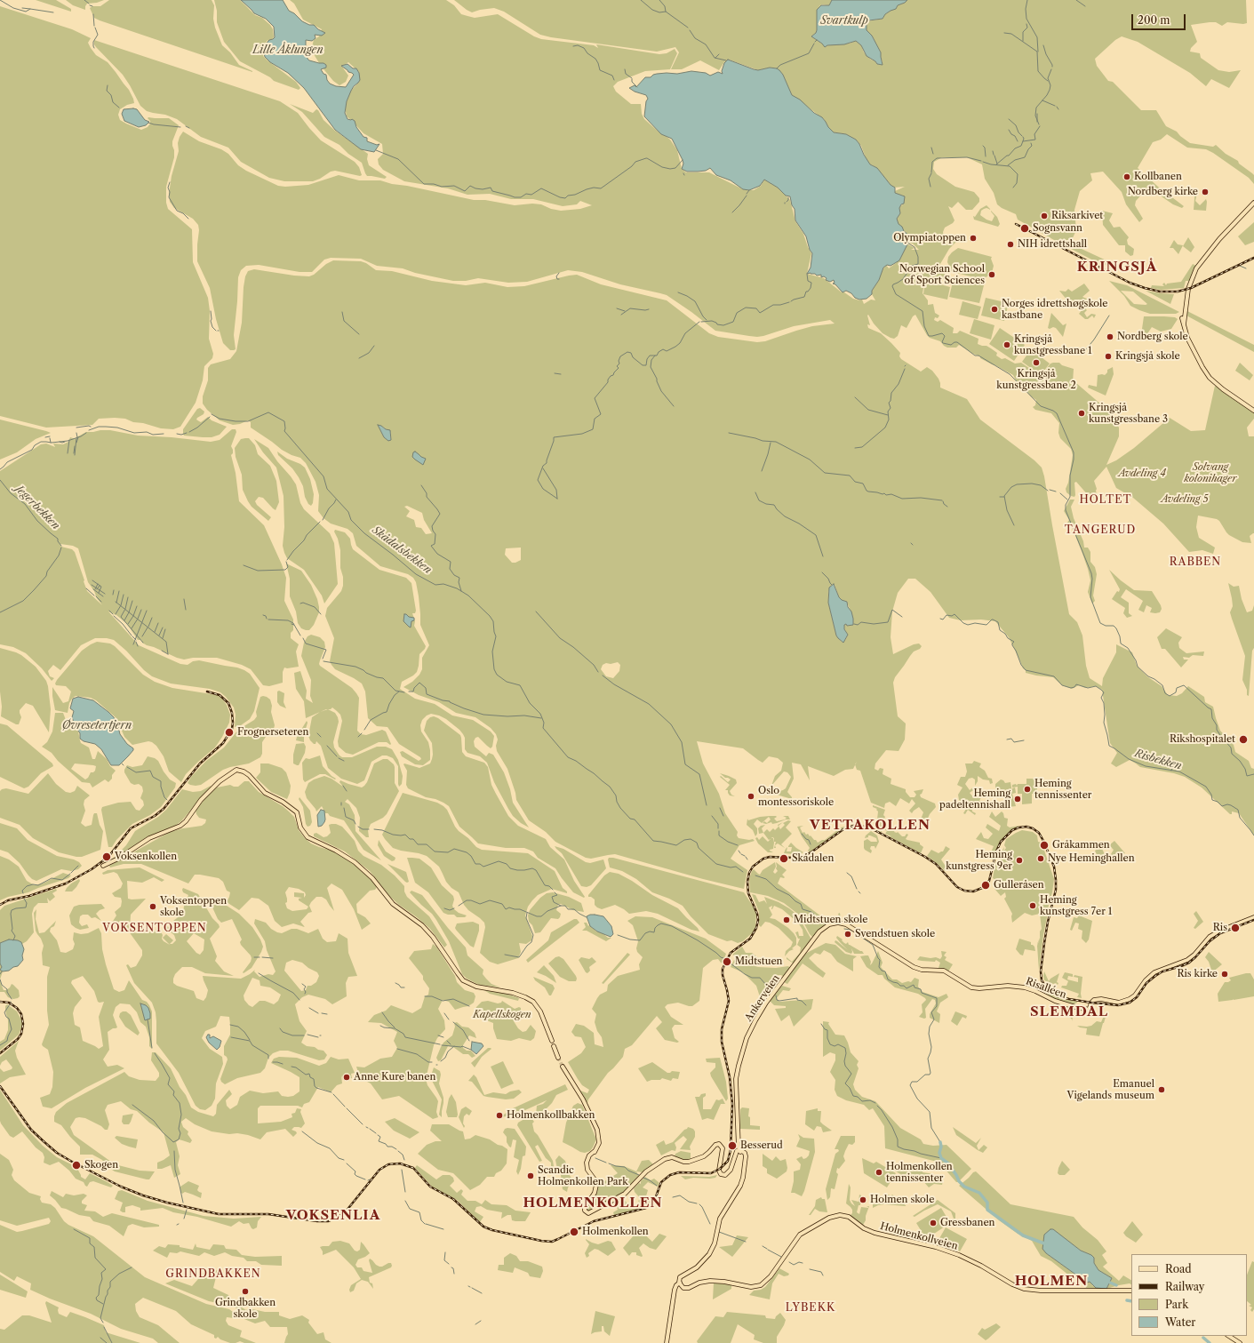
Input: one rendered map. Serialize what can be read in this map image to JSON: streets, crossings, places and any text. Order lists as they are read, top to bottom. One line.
{"streets":{"main road":["Risalléen","Ankerveien","Holmenkollveien"]},"crossings":[["Risalléen","Ankerveien"]],"districts":["KRINGSJÅ","HOLTET","TANGERUD","RABBEN","VETTAKOLLEN","VOKSENTOPPEN","SLEMDAL","HOLMENKOLLEN","VOKSENLIA","GRINDBAKKEN","HOLMEN","LYBEKK"],"water":["Svartkulp","Lille Åklungen","Jegerbekken","Skådalsbekken","Øvresetertjern","Risbekken"],"parks":["Solvang kolonihager","Avdeling 4","Avdeling 5","Kapellskogen"],"places":["Kollbanen","Nordberg kirke","Riksarkivet","Sognsvann","Olympiatoppen","NIH idrettshall","Norwegian School of Sport Sciences","Norges idrettshøgskole kastbane","Nordberg skole","Kringsjå kunstgressbane 1","Kringsjå skole","Kringsjå kunstgressbane 2","Kringsjå kunstgressbane 3","Frognerseteren","Rikshospitalet","Heming tennissenter","Oslo montessoriskole","Heming padeltennishall","Gråkammen","Voksenkollen","Skådalen","Nye Heminghallen","Heming kunstgress 9er","Gulleråsen","Heming kunstgress 7er 1","Voksentoppen skole","Midtstuen skole","Ris","Svendstuen skole","Midtstuen","Ris kirke","Anne Kure banen","Emanuel Vigelands museum","Holmenkollbakken","Besserud","Skogen","Holmenkollen tennissenter","Scandic Holmenkollen Park","Holmen skole","Gressbanen","Holmenkollen","Grindbakken skole"],"legend":["Road","Railway","Park","Water"],"scale_bar":"200 m"}
